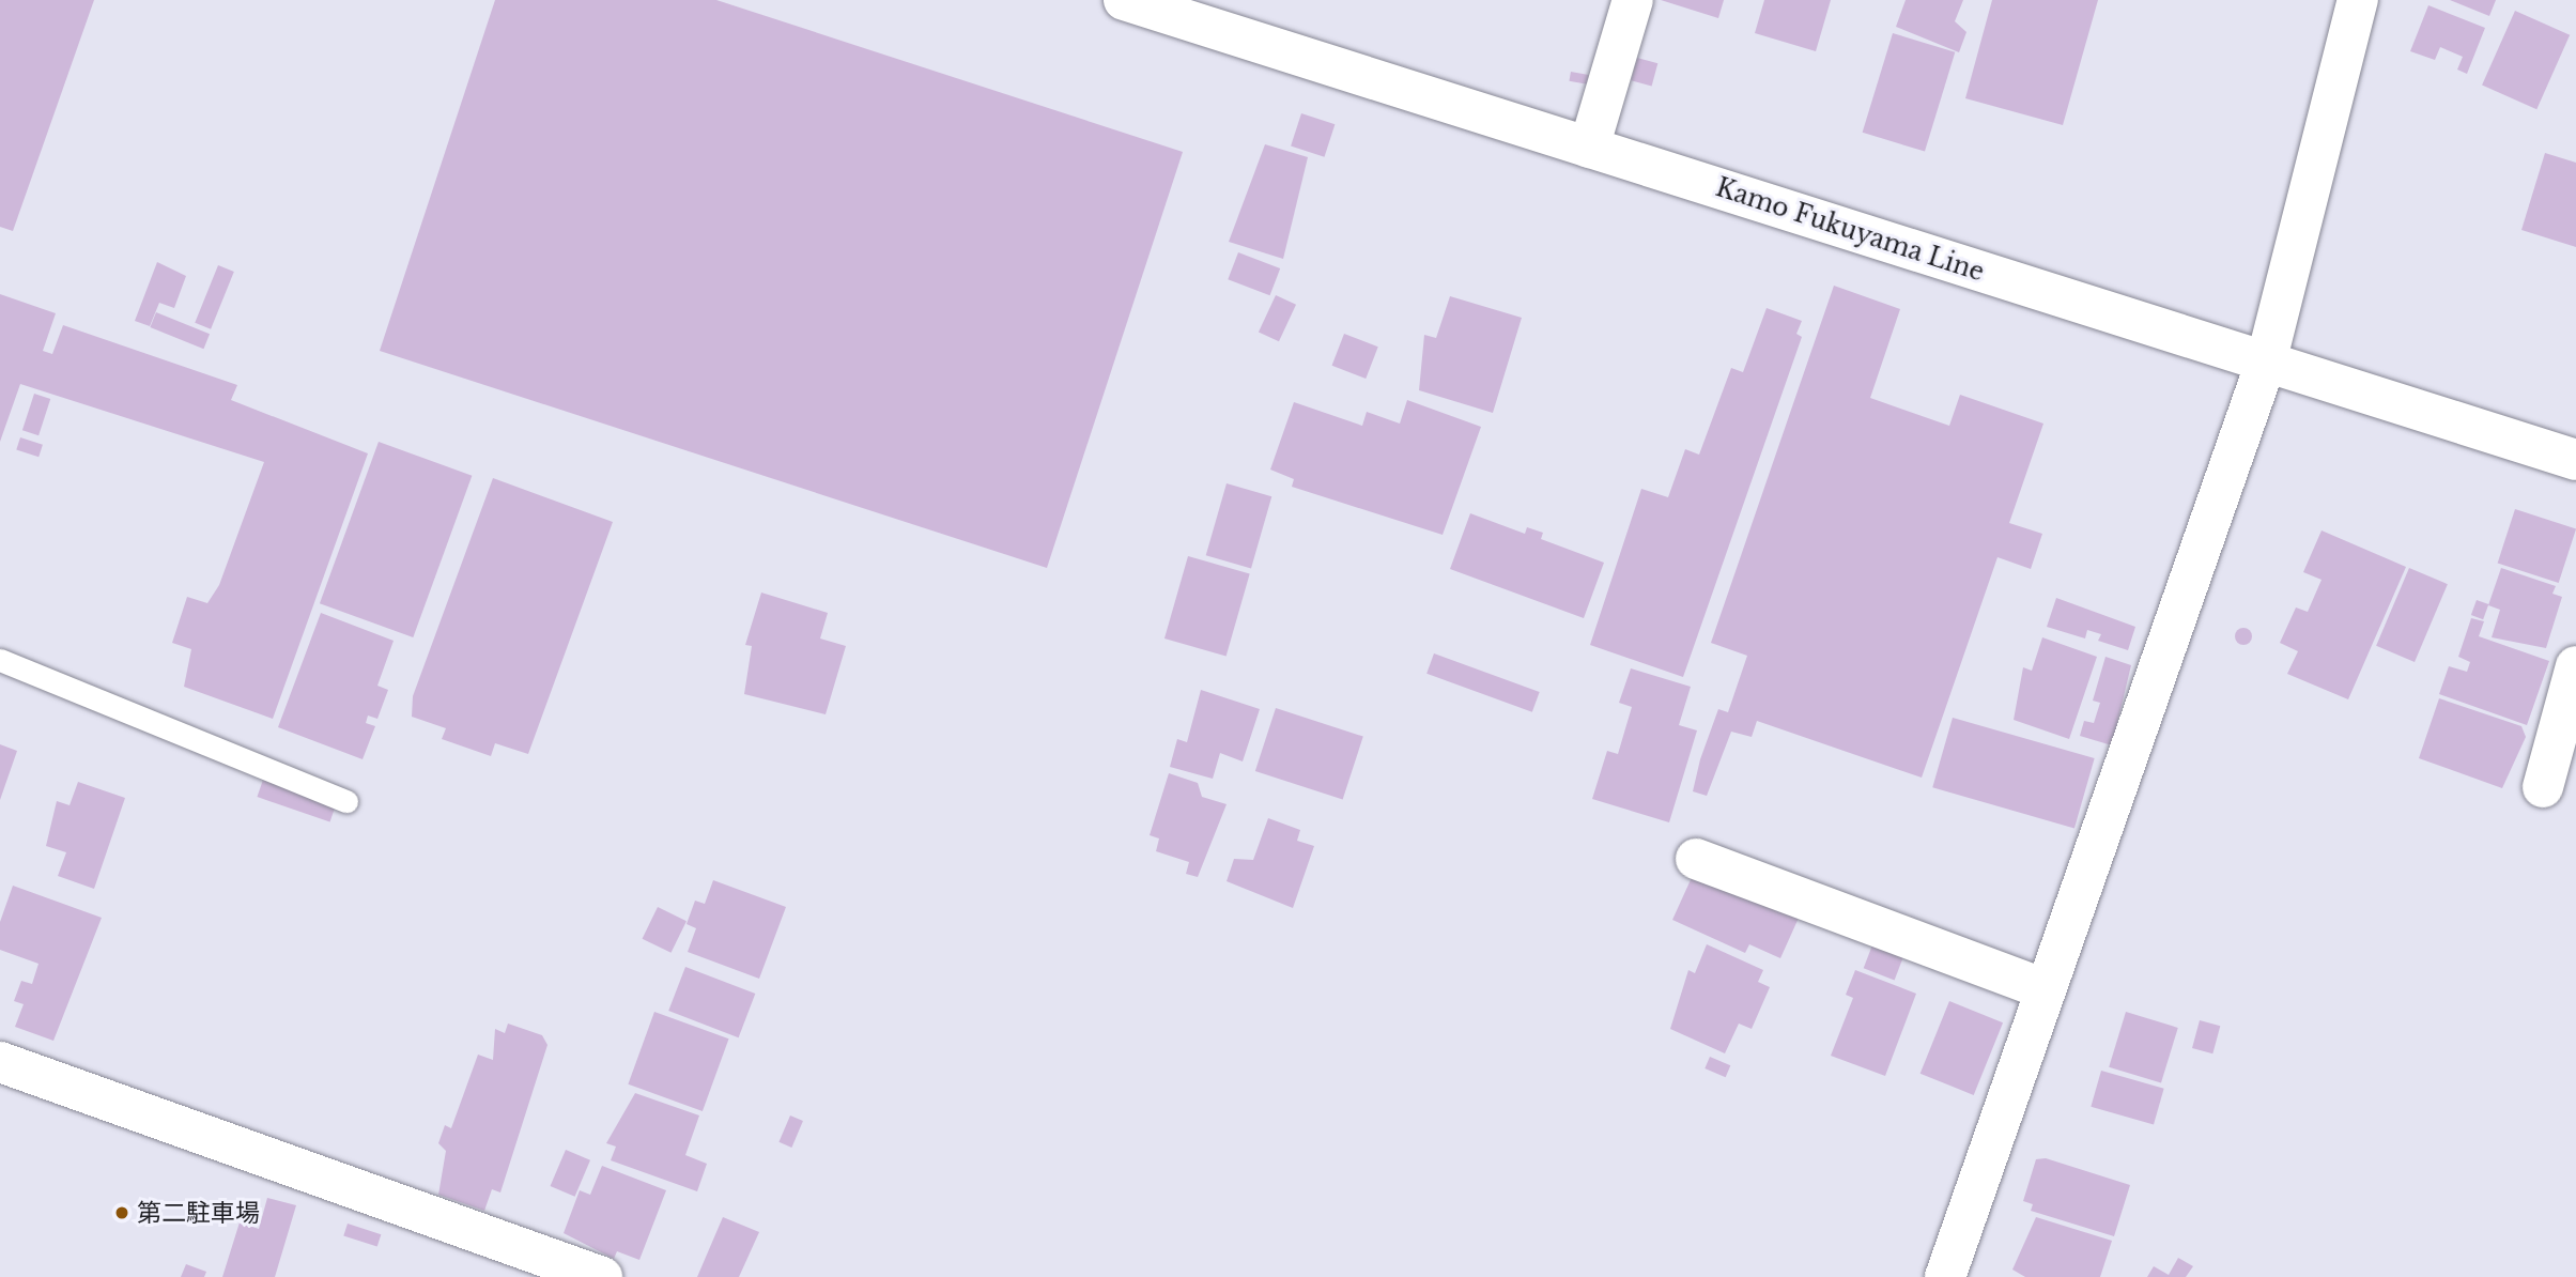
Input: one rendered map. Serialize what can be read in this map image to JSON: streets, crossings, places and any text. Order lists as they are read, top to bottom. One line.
{"streets":{"street":["Kamo Fukuyama Line"]},"places":["第二駐車場"]}
